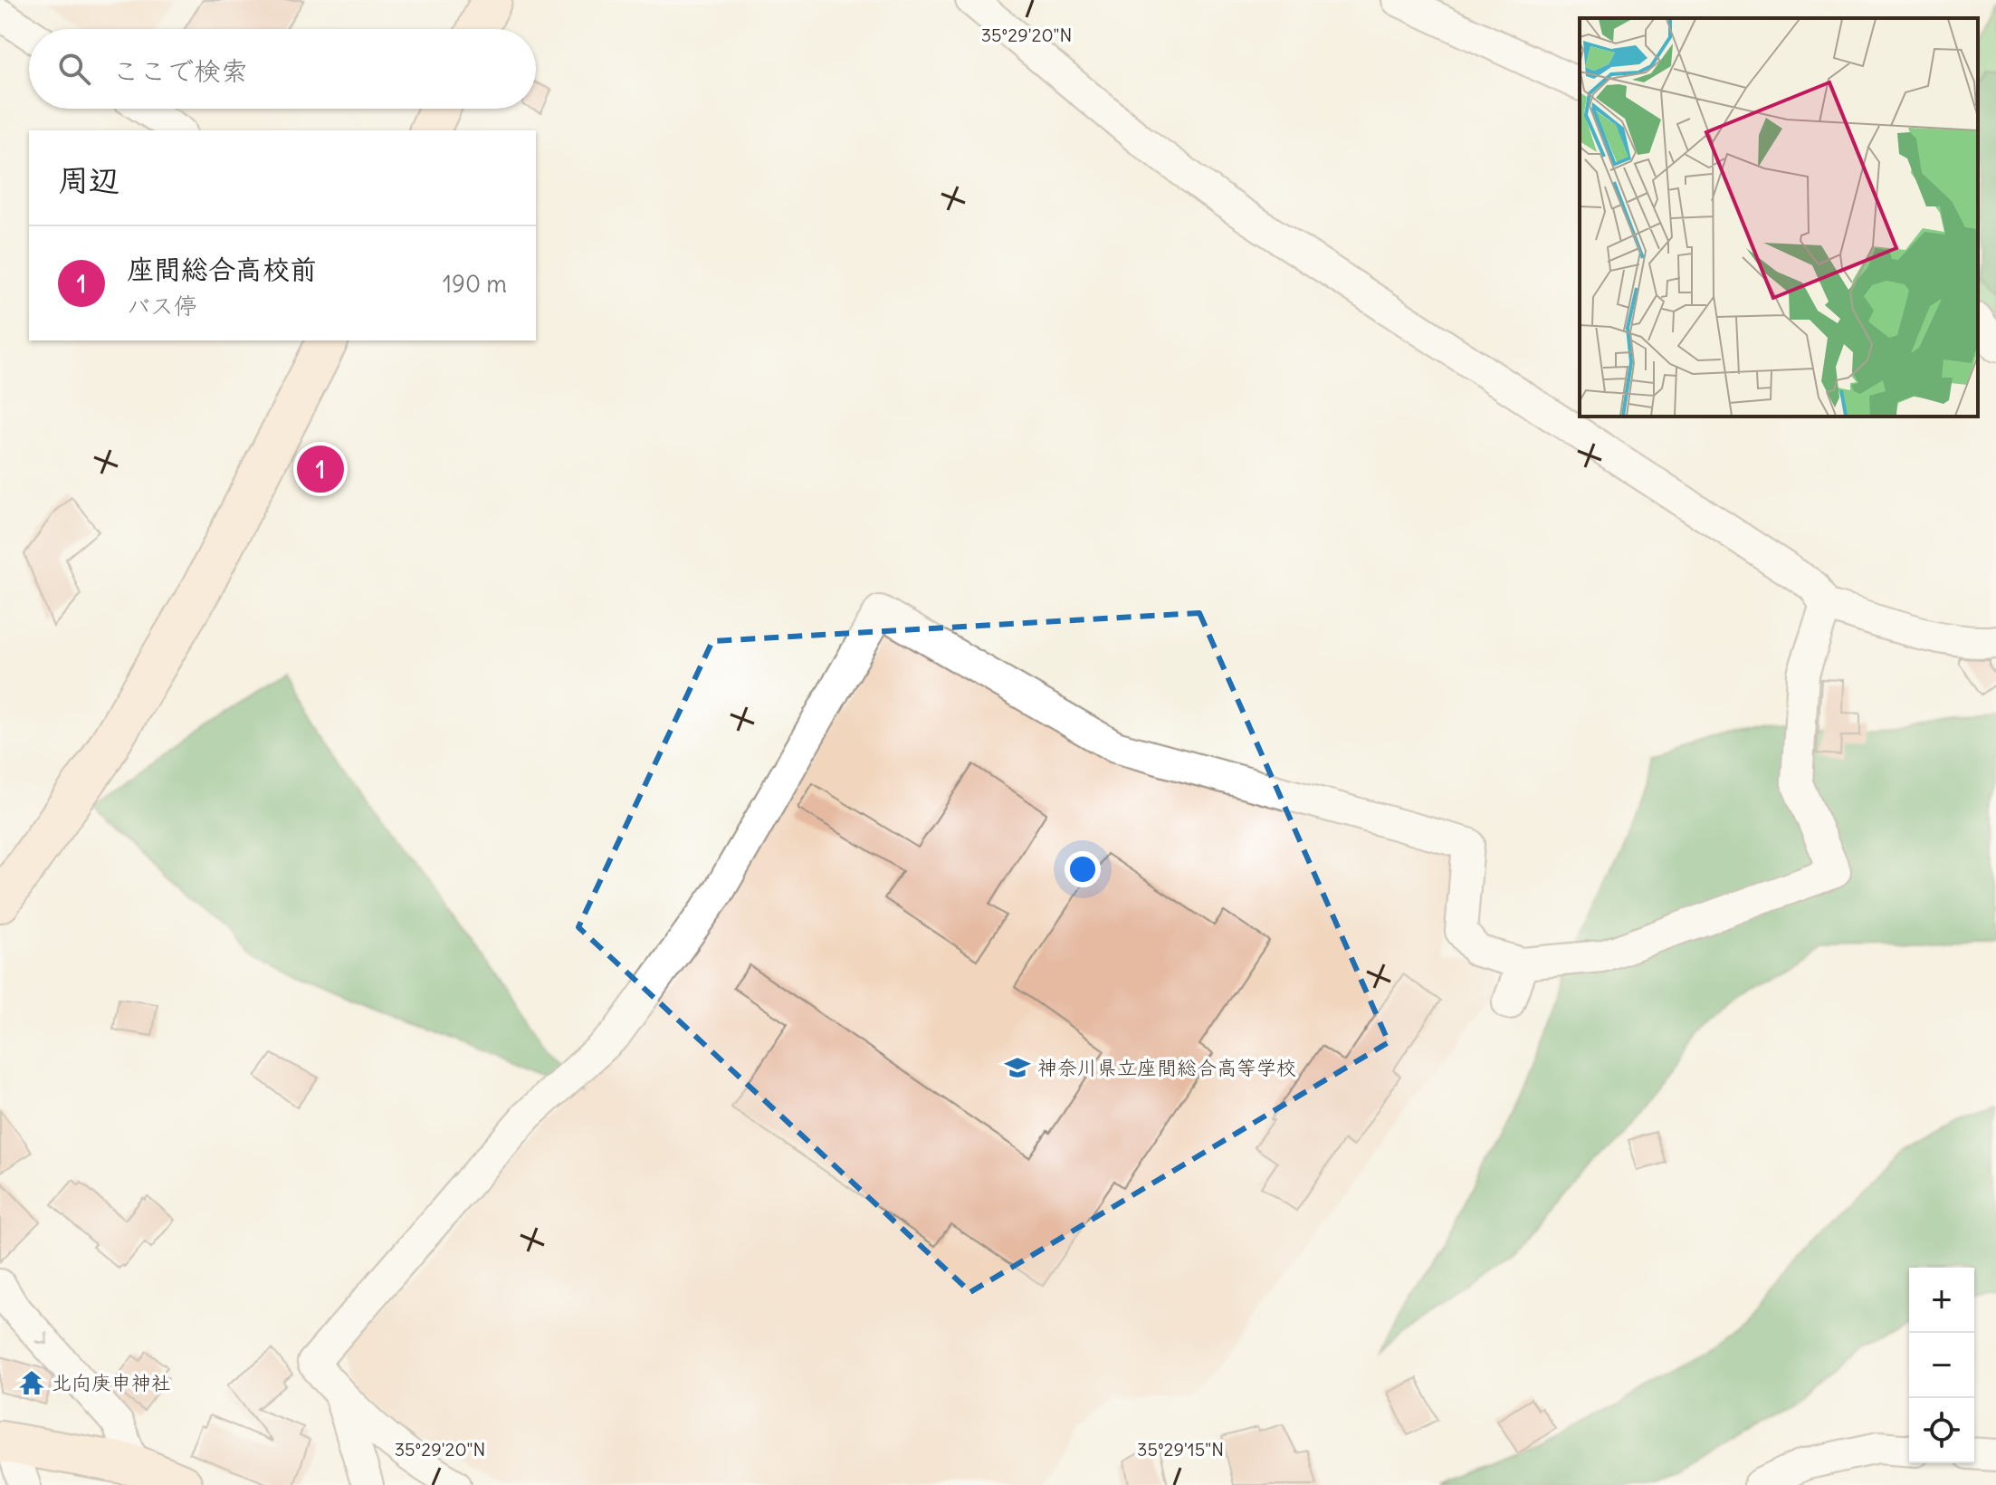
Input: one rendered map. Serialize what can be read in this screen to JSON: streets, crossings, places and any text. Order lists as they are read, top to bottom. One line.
{"places":{"school or university":["神奈川県立座間総合高等学校"],"temple":["北向庚申神社"]},"page":{"search":"ここで検索","heading":"周辺","list":[{"mark":"1","name":"座間総合高校前","note":"バス停","value":"190 m"}],"pins":"1","map_buttons":["+","−"]},"coordinates":["35°29'20\"N","35°29'15\"N"]}
